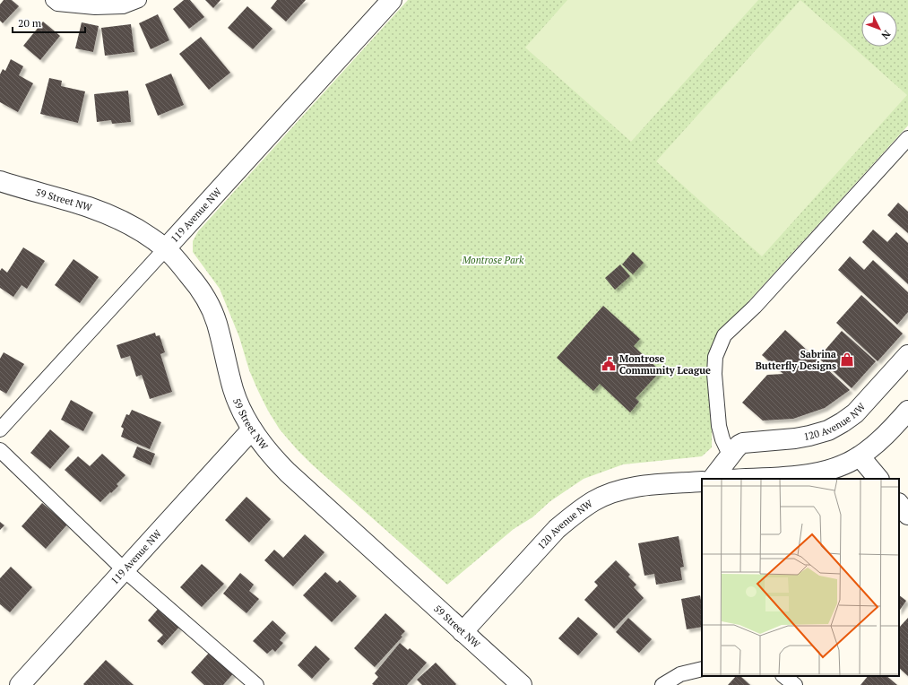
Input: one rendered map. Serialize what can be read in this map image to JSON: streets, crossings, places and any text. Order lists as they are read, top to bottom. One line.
{"streets":{"street":["59 Street NW","119 Avenue NW","120 Avenue NW"]},"crossings":[["59 Street NW","119 Avenue NW"],["59 Street NW","120 Avenue NW"]],"parks":["Montrose Park"],"places":{"shop":["Sabrina Butterfly Designs"],"public building":["Montrose Community League"]},"scale_bar":"20 m","north":"bottom right"}
